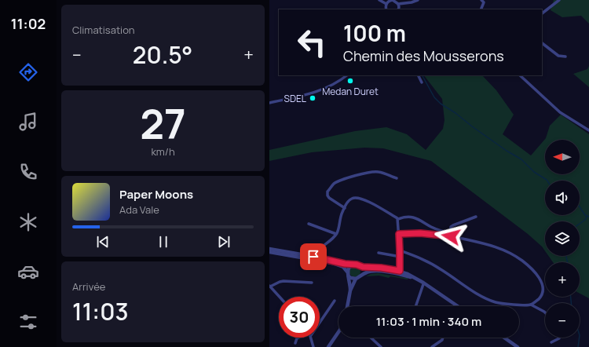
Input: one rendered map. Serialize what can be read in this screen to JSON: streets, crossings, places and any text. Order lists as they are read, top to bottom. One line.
{"places":["Medan Duret","SDEL"],"north":"left","page":{"tabs":"11:02","tile":["Climatisation",["27","km/h"],["Arrivée","11:03"]],"turn":["100 m","Chemin des Mousserons"],"heat":["−","20.5°","+"],"map_buttons":["+","−"],"song":["Paper Moons","Ada Vale"],"limit":"30","trip":"11:03 · 1 min · 340 m"}}
